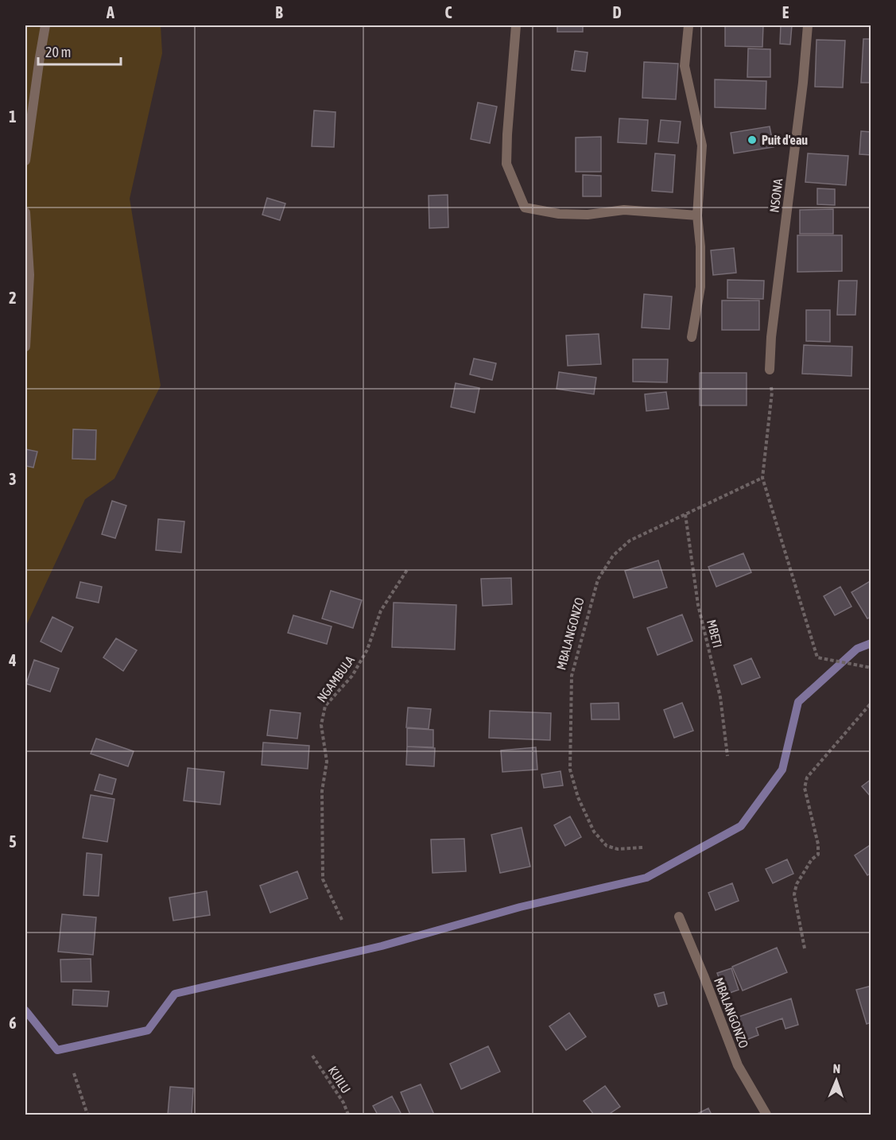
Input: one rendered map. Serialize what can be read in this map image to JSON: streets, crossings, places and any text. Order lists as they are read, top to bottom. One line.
{"streets":{"street":["NSONA","MBALANGONZO"],"path":["MBETI","NGAMBULA","KUILU"]},"crossings":[["MBALANGONZO","MBETI"]],"places":["Puit d'eau"],"scale_bar":"20 m","north":"top","grid":{"columns":["A","B","C","D","E"],"rows":["1","2","3","4","5","6"]}}
